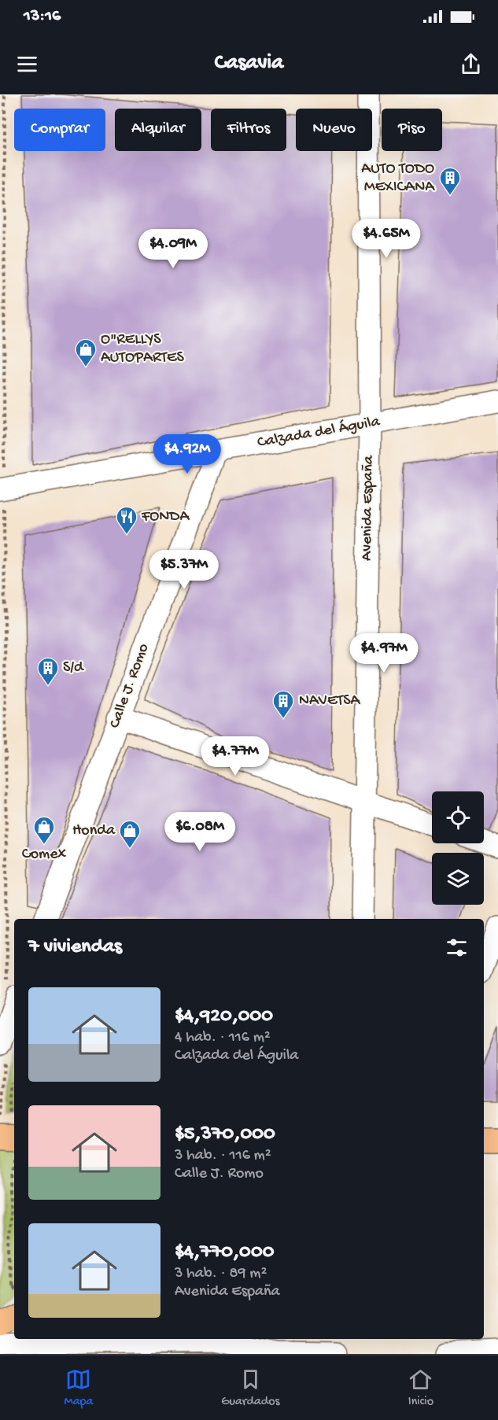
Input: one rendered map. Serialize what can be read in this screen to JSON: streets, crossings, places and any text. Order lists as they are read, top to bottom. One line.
{"streets":{"street":["Calzada del Águila","Avenida España","Calle J. Romo"]},"crossings":[["Calzada del Águila","Avenida España"],["Calzada del Águila","Calle J. Romo"]],"places":{"building":["AUTO TODO MEXICANA","S/d","NAVETSA"],"shop":["O\"RELLYS AUTOPARTES","Comex","Honda"],"restaurant":["FONDA"]},"page":{"status":"13:16","header":"Casavia","chip":["Comprar","Alquilar","Filtros","Nuevo","Piso"],"price":["$4.65M","$4.09M","$4.92M","$5.37M","$4.97M","$4.77M","$6.08M"],"heading":"7 viviendas","list":[{"name":"$4,920,000","note":"4 hab. · 116 m² · Calzada del Águila"},{"name":"$5,370,000","note":"3 hab. · 116 m² · Calle J. Romo"},{"name":"$4,770,000","note":"3 hab. · 89 m² · Avenida España"}],"tabs":["Mapa","Guardados","Inicio"]}}
